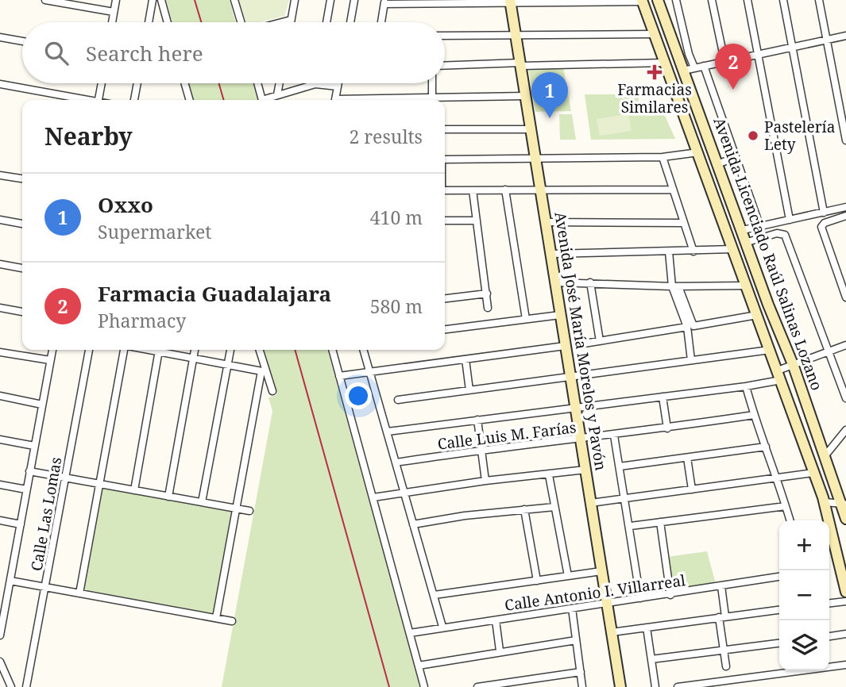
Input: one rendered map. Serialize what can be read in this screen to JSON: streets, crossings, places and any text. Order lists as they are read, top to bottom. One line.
{"streets":{"main road":["Avenida Licenciado Raúl Salinas Lozano","Avenida José María Morelos y Pavón"],"street":["Calle Luis M. Farías","Calle Las Lomas","Calle Antonio I. Villarreal"]},"crossings":[["Avenida José María Morelos y Pavón","Calle Luis M. Farías"],["Avenida José María Morelos y Pavón","Calle Antonio I. Villarreal"]],"places":{"health":["Farmacias Similares"],"other":["Pastelería Lety"]},"page":{"search":"Search here","pins":["2","1"],"heading":["Nearby","2 results"],"list":[{"mark":"1","name":"Oxxo","note":"Supermarket","value":"410 m"},{"mark":"2","name":"Farmacia Guadalajara","note":"Pharmacy","value":"580 m"}],"map_buttons":["+","−"]}}
